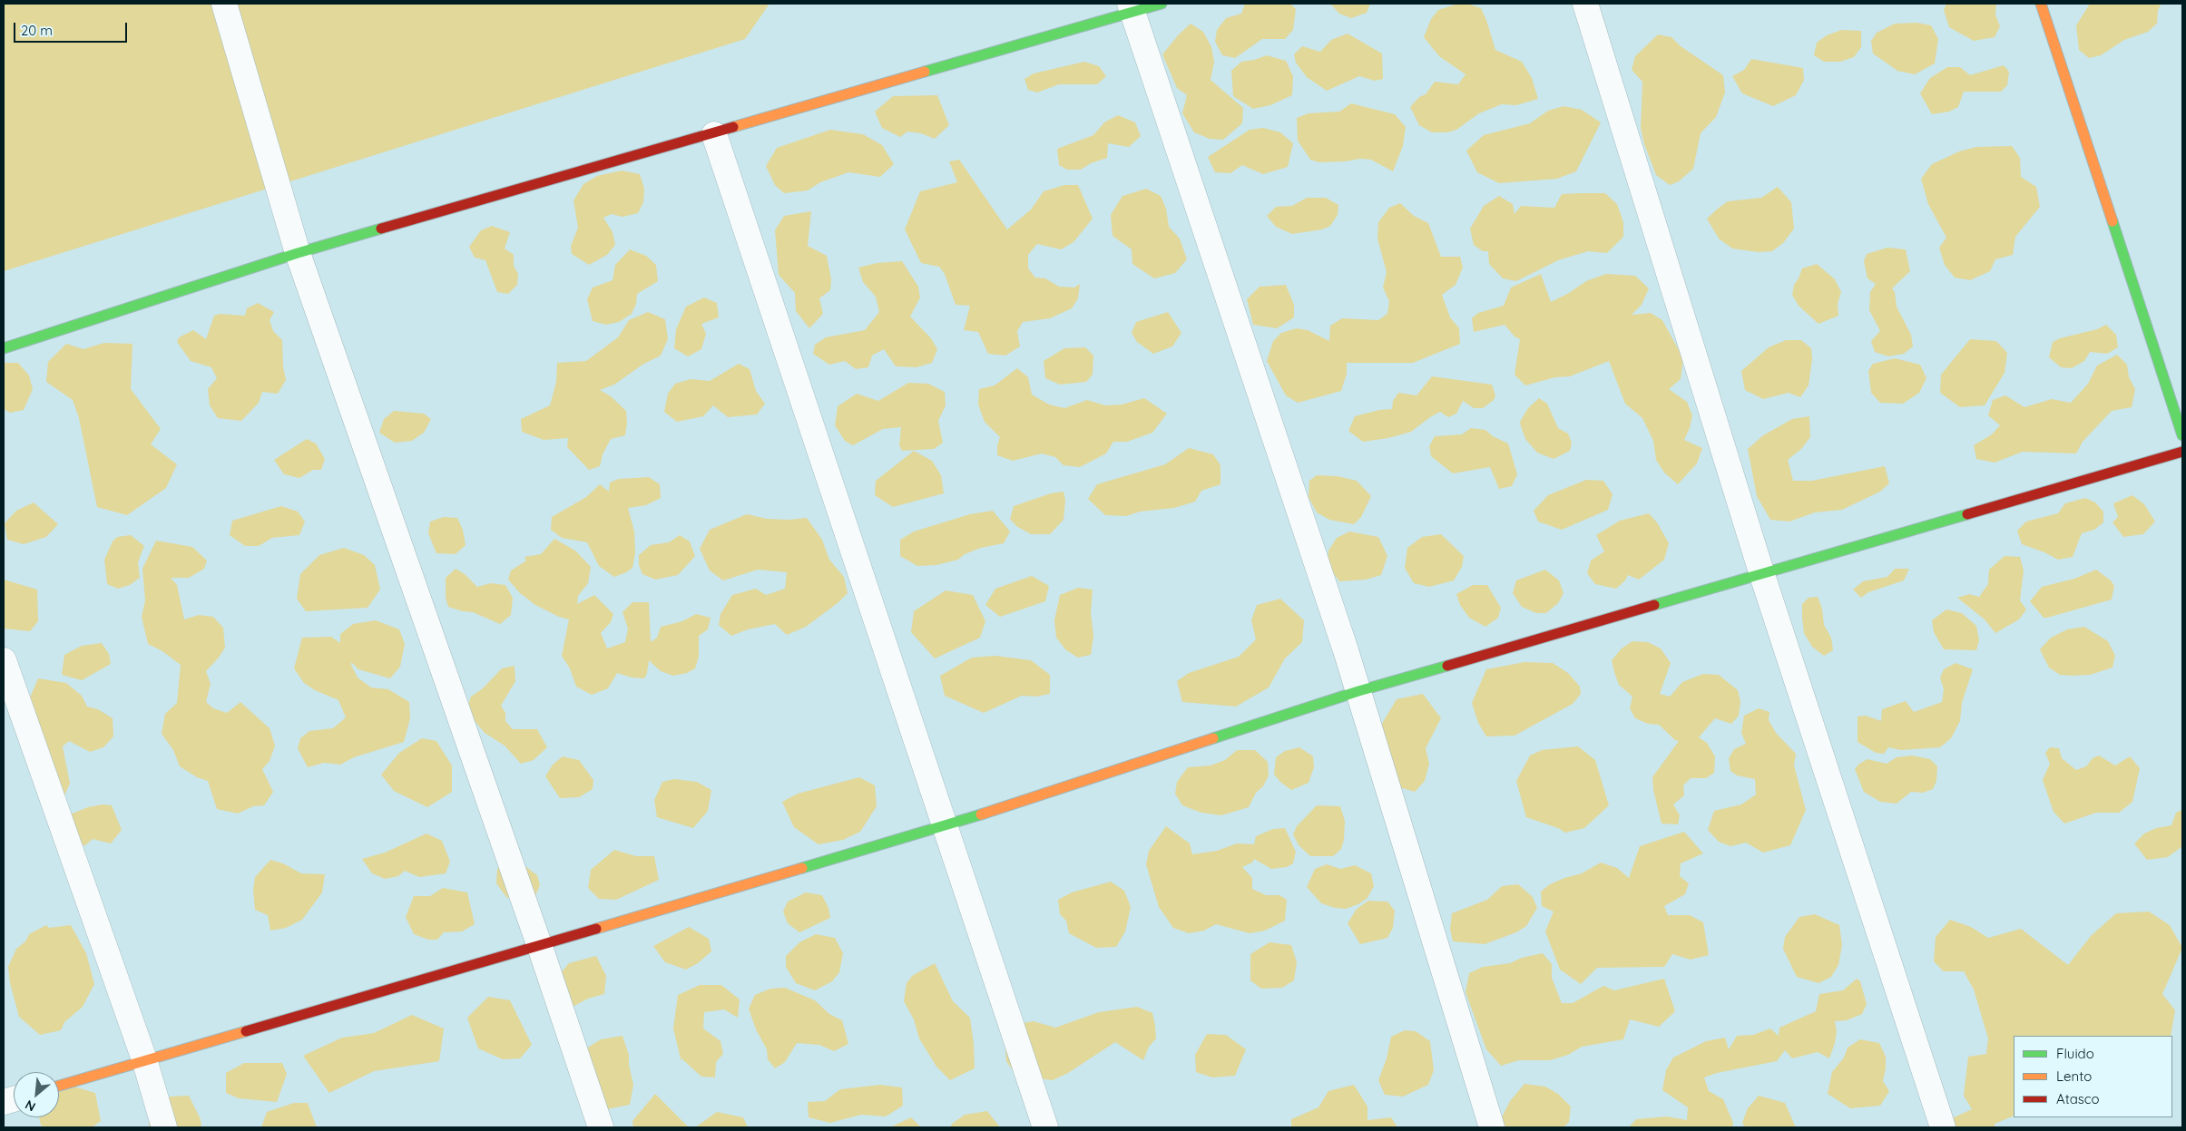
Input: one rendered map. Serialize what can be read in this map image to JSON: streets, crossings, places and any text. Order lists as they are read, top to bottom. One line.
{"legend":["Fluido","Lento","Atasco"],"scale_bar":"20 m","north":"bottom left"}
